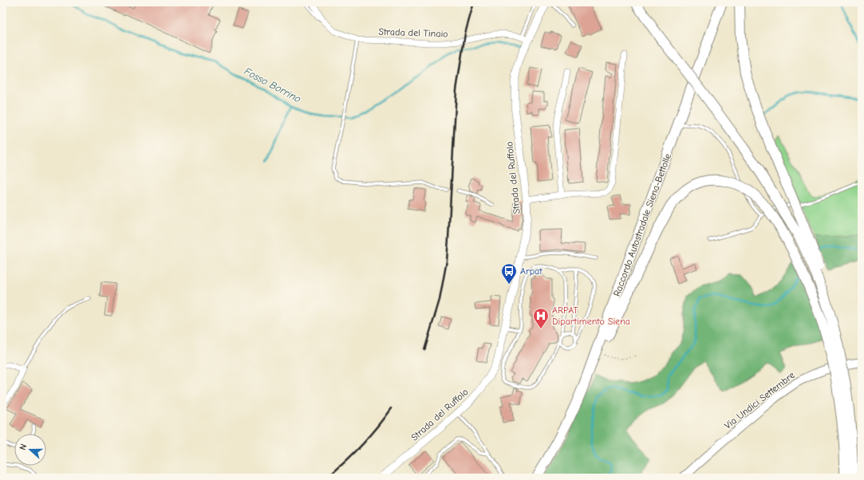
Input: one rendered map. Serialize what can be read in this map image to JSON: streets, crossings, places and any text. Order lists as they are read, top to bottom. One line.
{"streets":{"highway":["Raccordo Autostradale Siena-Bettolle"],"main road":["Via Undici Settembre"],"street":["Strada del Tinaio","Strada del Ruffolo"]},"crossings":[["Strada del Tinaio","Strada del Ruffolo"]],"water":["Fosso Borrino"],"places":{"bus stop":["Arpat"],"hospital":["ARPAT Dipartimento Siena"]},"north":"left"}
